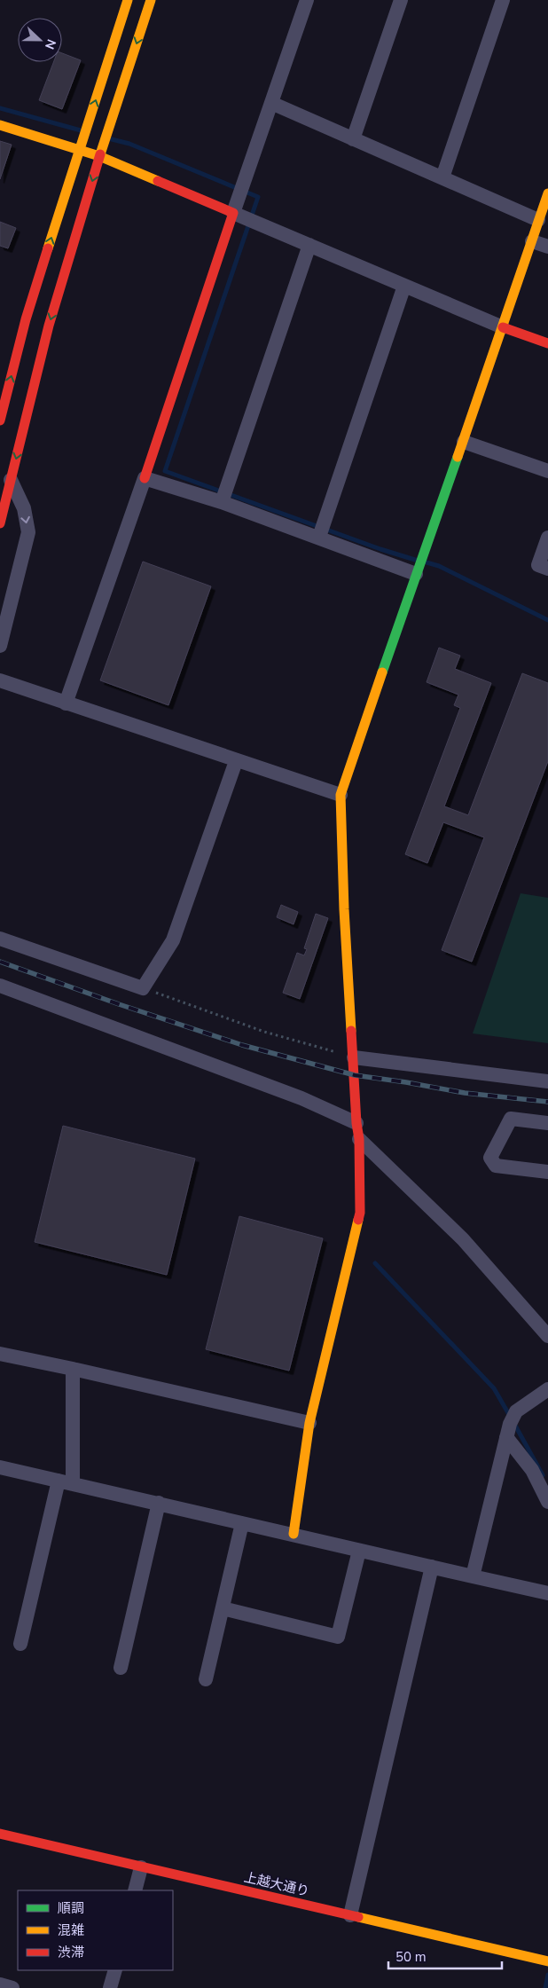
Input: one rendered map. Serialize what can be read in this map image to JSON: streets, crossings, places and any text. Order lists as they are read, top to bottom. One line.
{"streets":{"street":["上越大通り"]},"legend":["順調","混雑","渋滞"],"scale_bar":"50 m","north":"right"}
